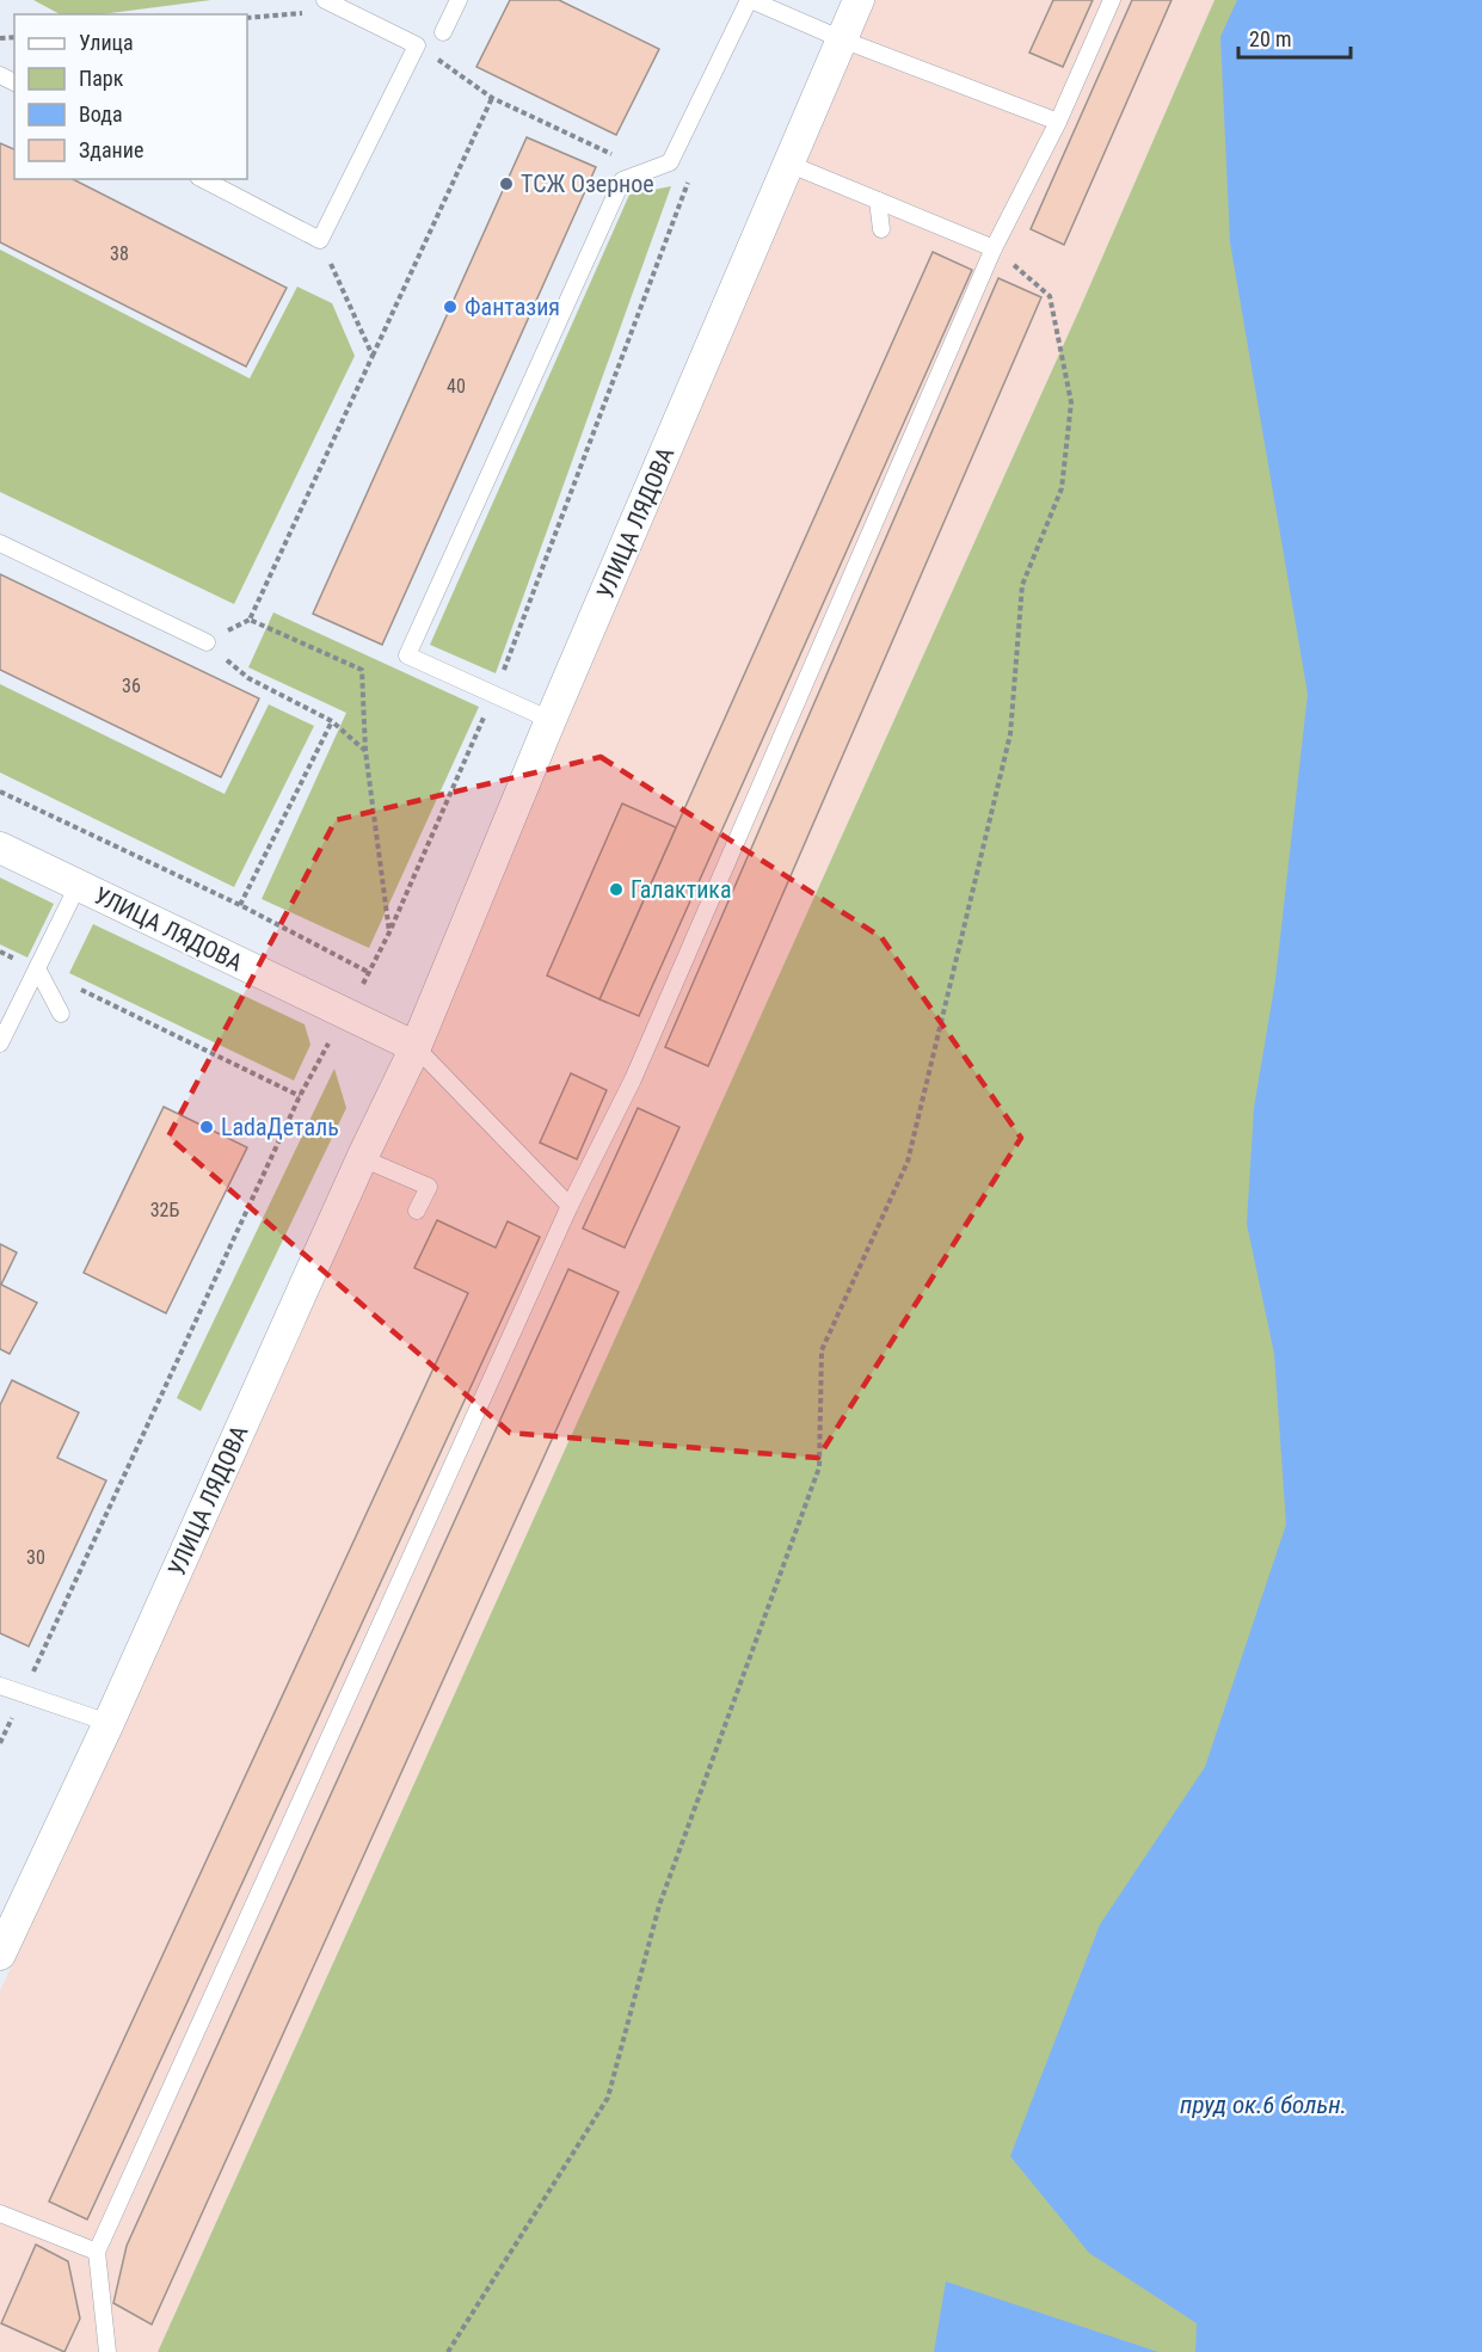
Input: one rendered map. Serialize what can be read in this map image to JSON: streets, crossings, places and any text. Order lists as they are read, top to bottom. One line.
{"streets":{"street":["УЛИЦА ЛЯДОВА"]},"water":["пруд ок.6 больн."],"places":["ТСЖ Озерное","Фантазия","Галактика","LadaДеталь"],"house_numbers":["38","40","36","32Б","30"],"legend":["Улица","Парк","Вода","Здание"],"scale_bar":"20 m"}
